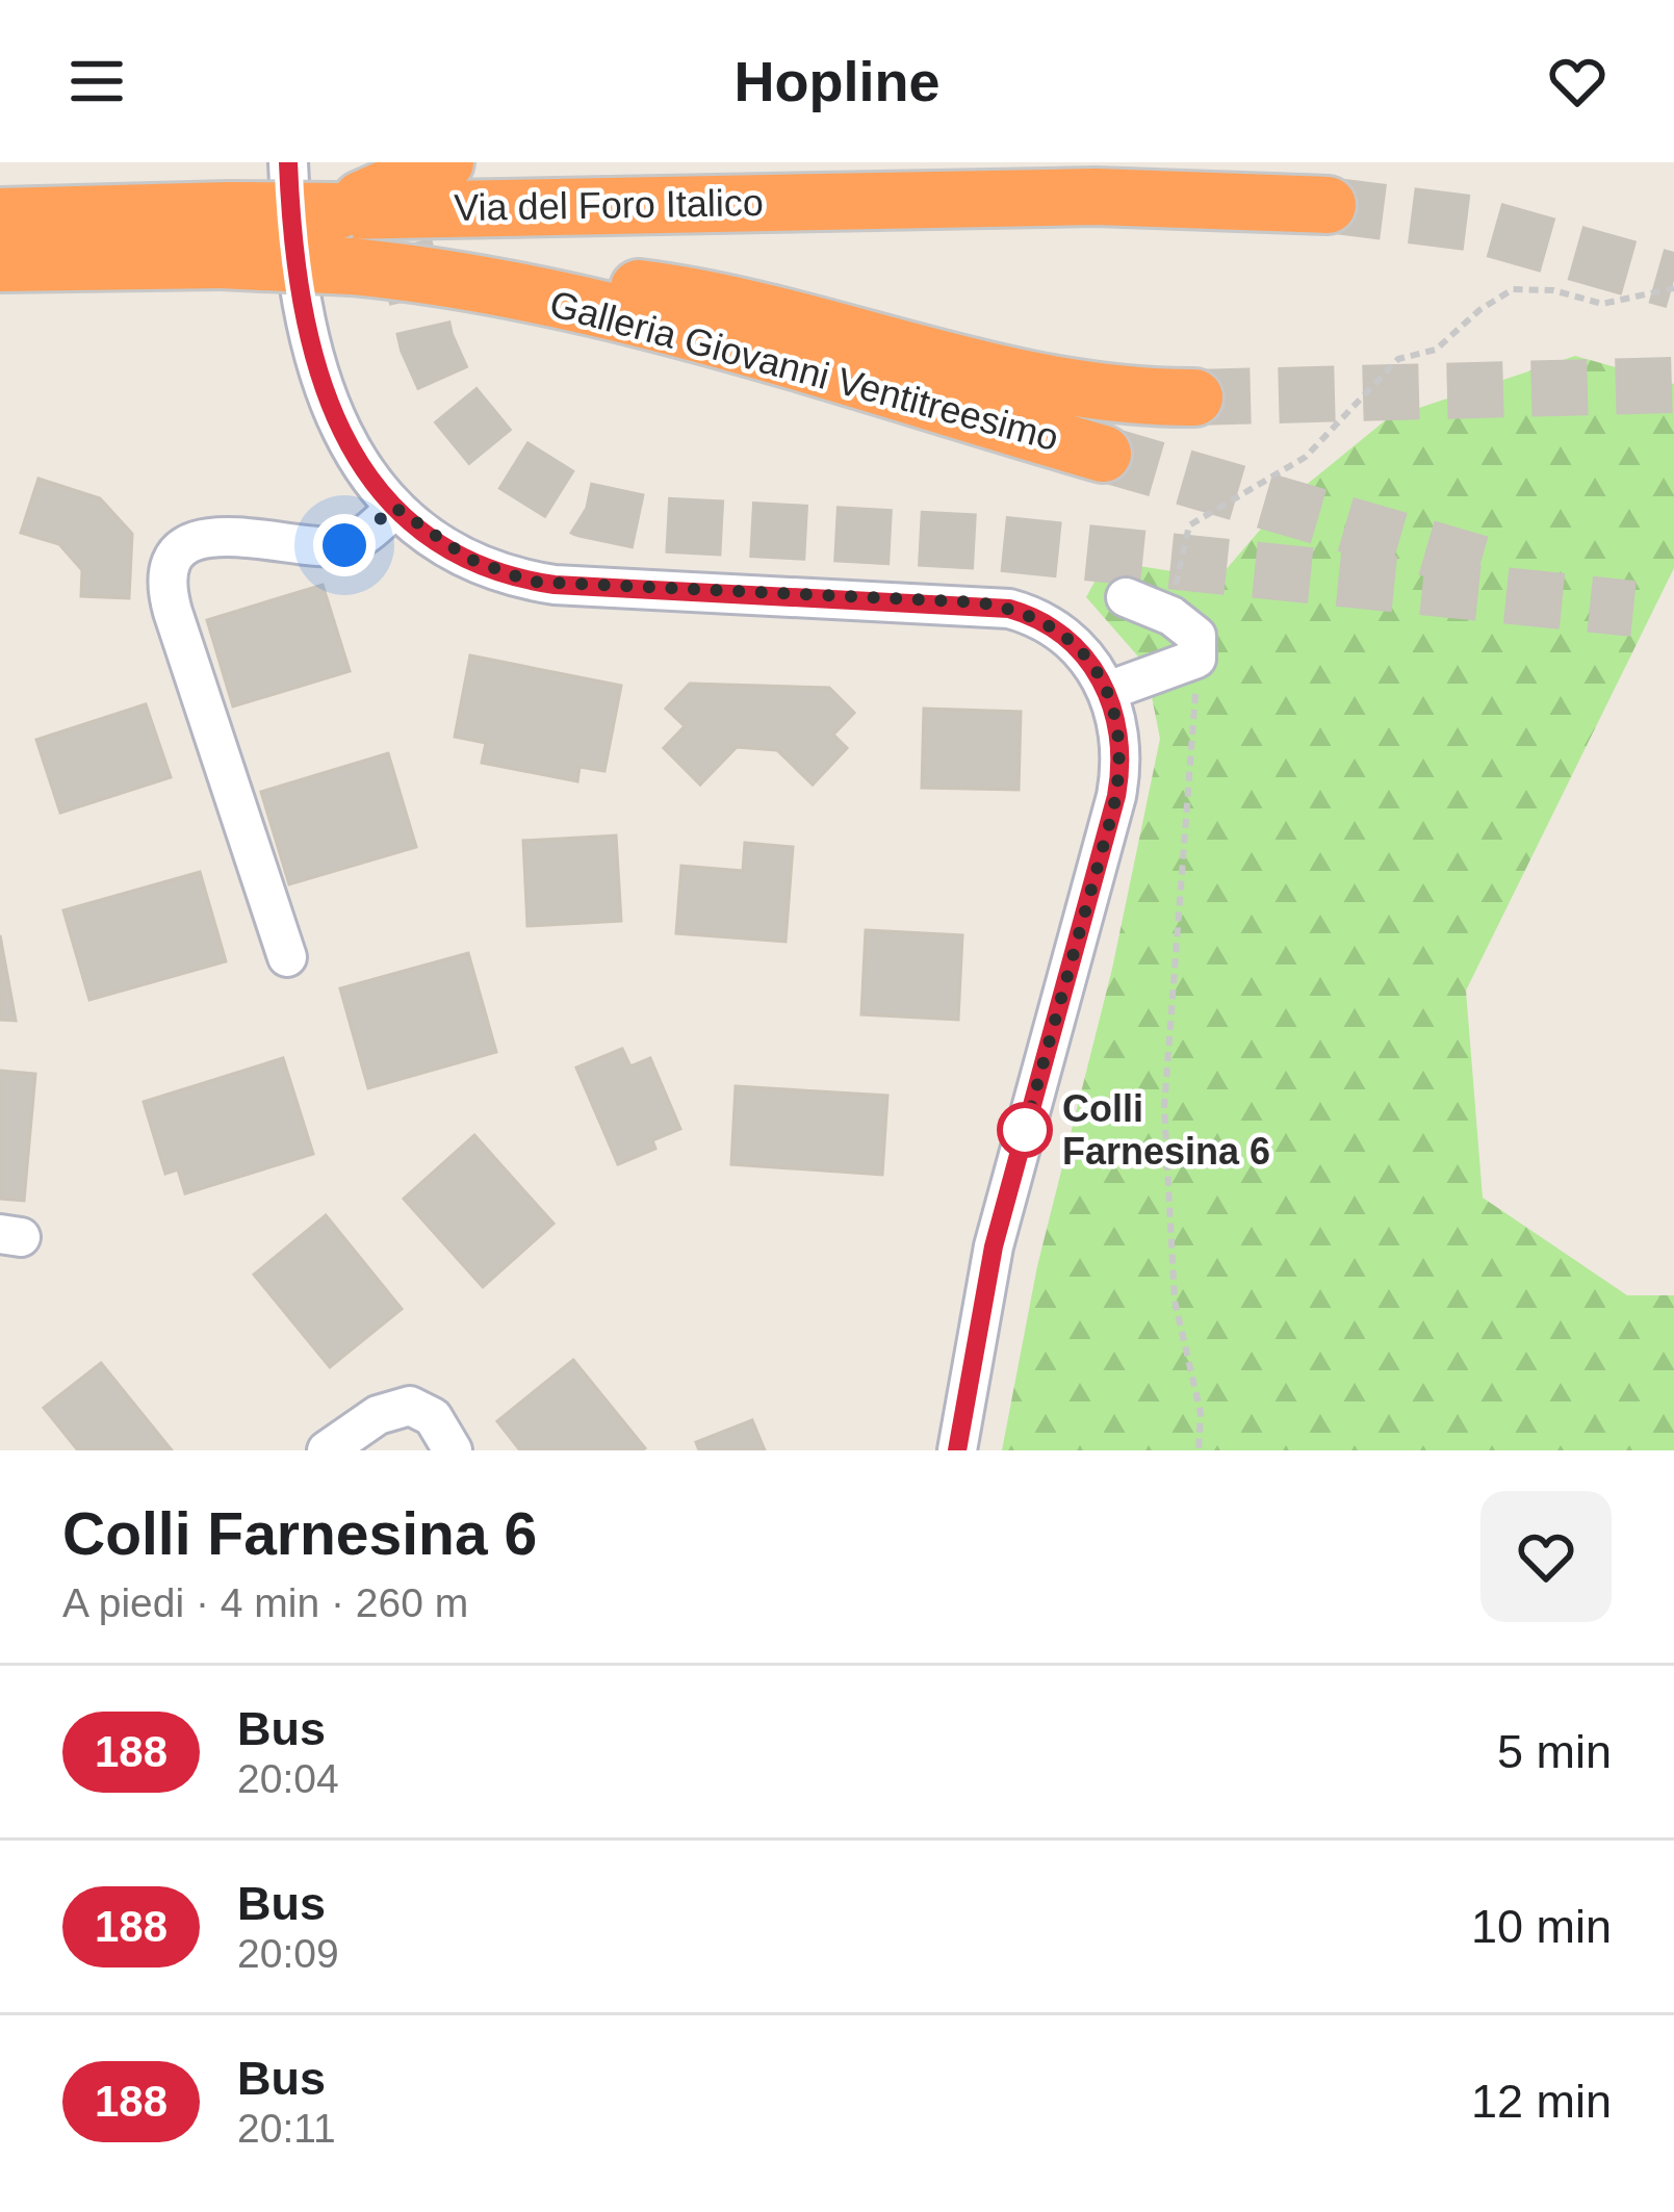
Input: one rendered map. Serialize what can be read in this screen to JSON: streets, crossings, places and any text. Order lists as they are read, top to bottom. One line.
{"streets":{"highway":["Via del Foro Italico","Galleria Giovanni Ventitreesimo"]},"crossings":[["Via del Foro Italico","Galleria Giovanni Ventitreesimo"]],"places":["Colli Farnesina 6"],"lines":["bus line 188"],"page":{"header":"Hopline","heading":["Colli Farnesina 6","A piedi · 4 min · 260 m"],"list":[{"mark":"188","name":"Bus","note":"20:04","value":"5 min"},{"mark":"188","name":"Bus","note":"20:09","value":"10 min"},{"mark":"188","name":"Bus","note":"20:11","value":"12 min"}]}}
